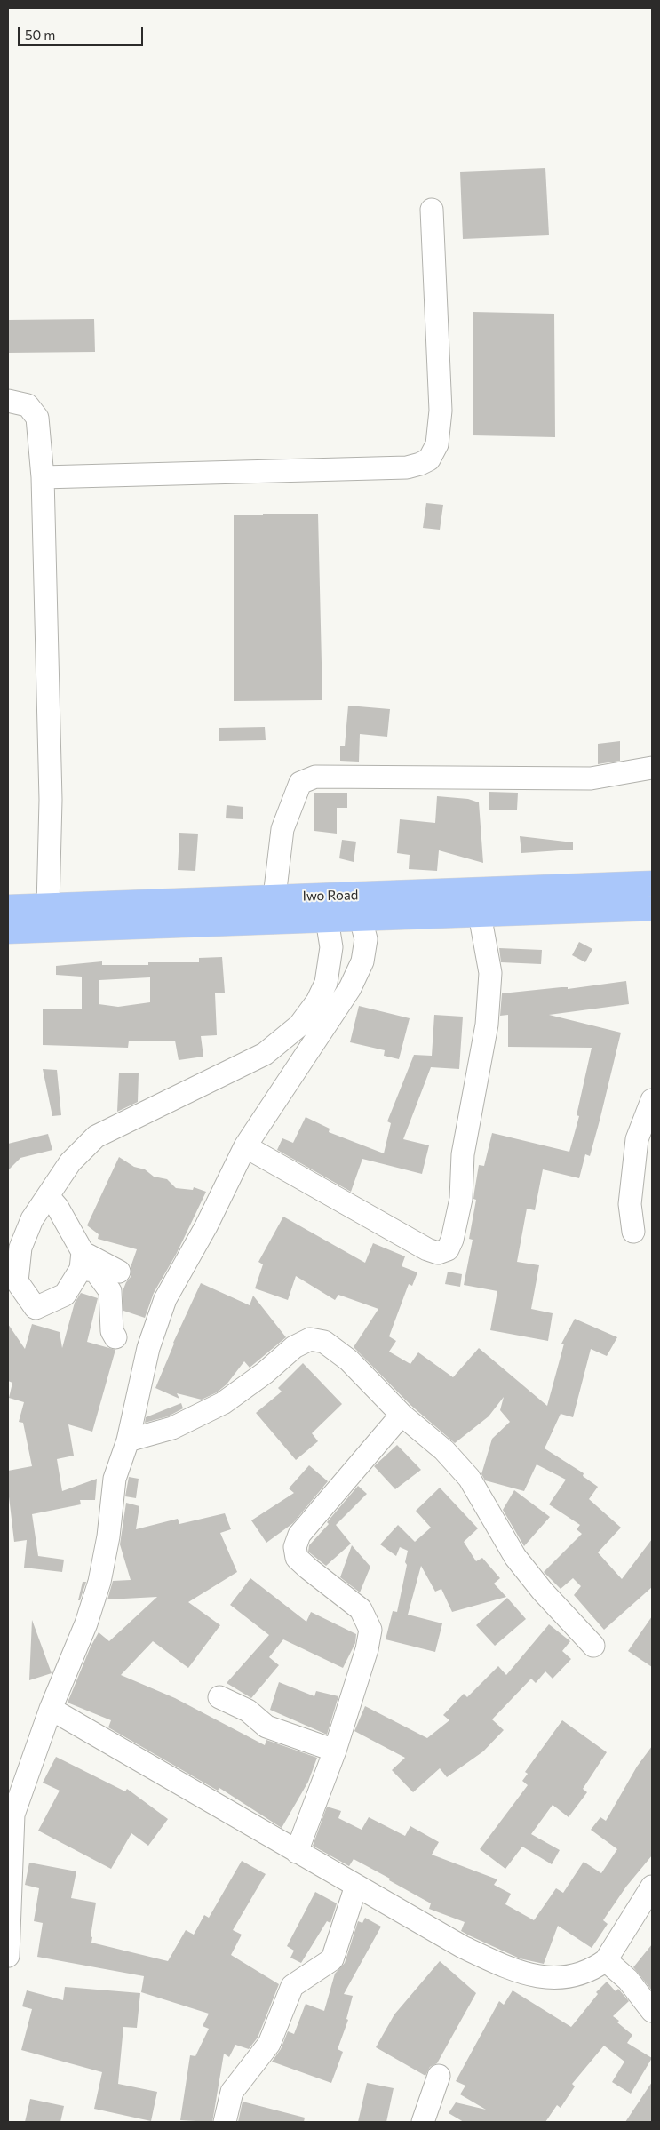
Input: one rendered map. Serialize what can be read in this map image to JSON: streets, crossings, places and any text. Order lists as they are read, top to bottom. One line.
{"streets":{"main road":["Iwo Road"]},"scale_bar":"50 m"}
